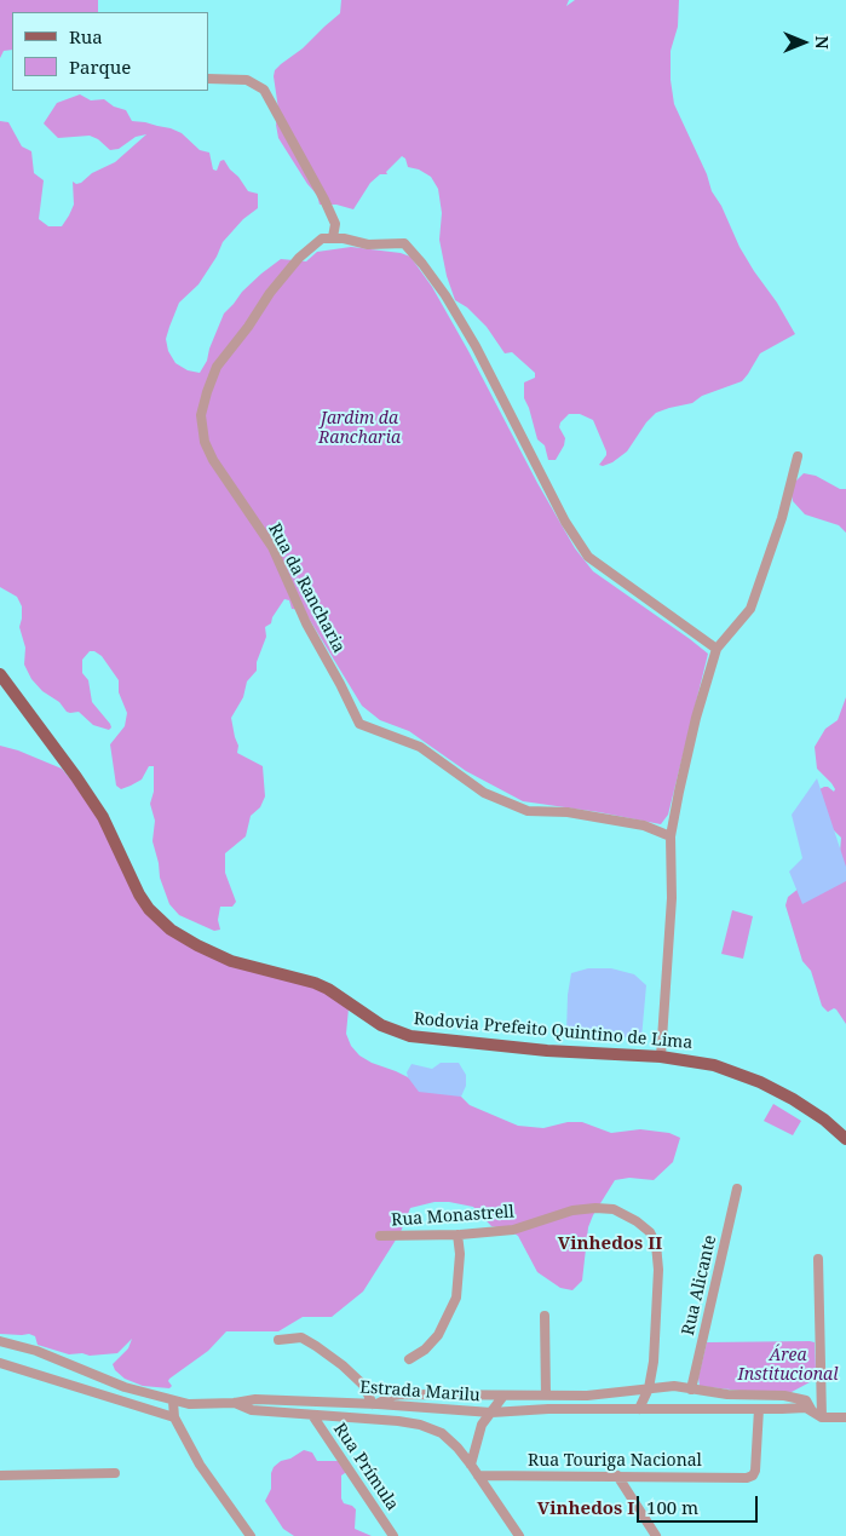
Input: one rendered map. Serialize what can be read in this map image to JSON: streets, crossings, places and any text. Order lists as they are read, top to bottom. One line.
{"streets":{"main road":["Rodovia Prefeito Quintino de Lima"],"street":["Rua da Rancharia","Rua Monastrell","Rua Alicante","Estrada Marilu","Rua Touriga Nacional","Rua Prímula"]},"crossings":[["Rua Monastrell","Estrada Marilu"],["Estrada Marilu","Rua Touriga Nacional"]],"districts":["Vinhedos II","Vinhedos I"],"parks":["Jardim da Rancharia","Área Institucional"],"legend":["Rua","Parque"],"scale_bar":"100 m","north":"right"}
